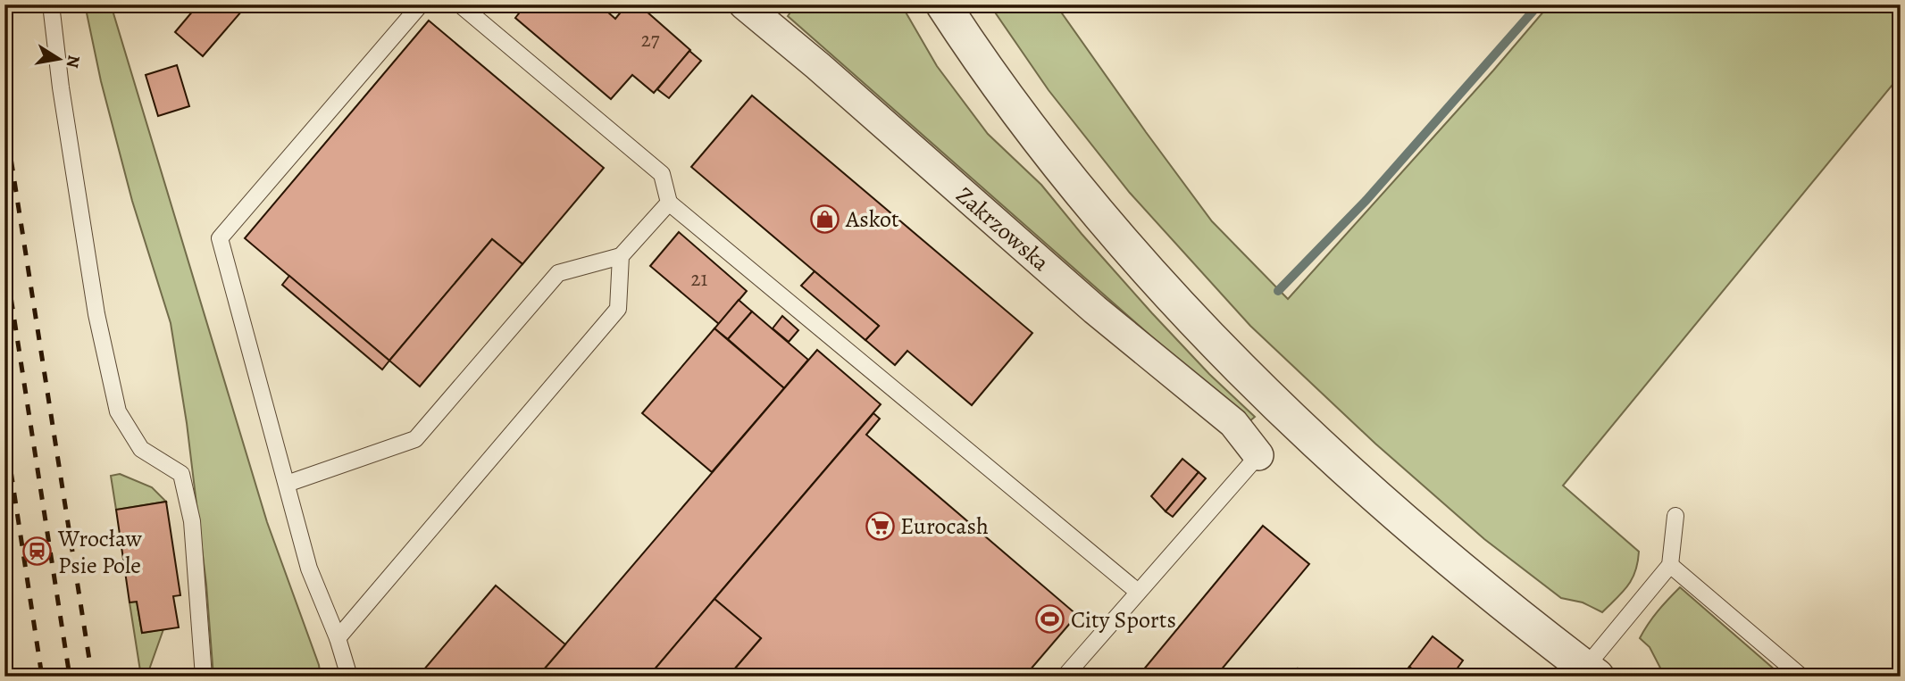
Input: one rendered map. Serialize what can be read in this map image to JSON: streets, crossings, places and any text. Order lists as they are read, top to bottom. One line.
{"streets":{"street":["Zakrzowska"]},"places":{"shop":["Askot"],"supermarket":["Eurocash"],"station":["Wrocław Psie Pole"],"sports":["City Sports"]},"house_numbers":["27","21"],"north":"right"}
